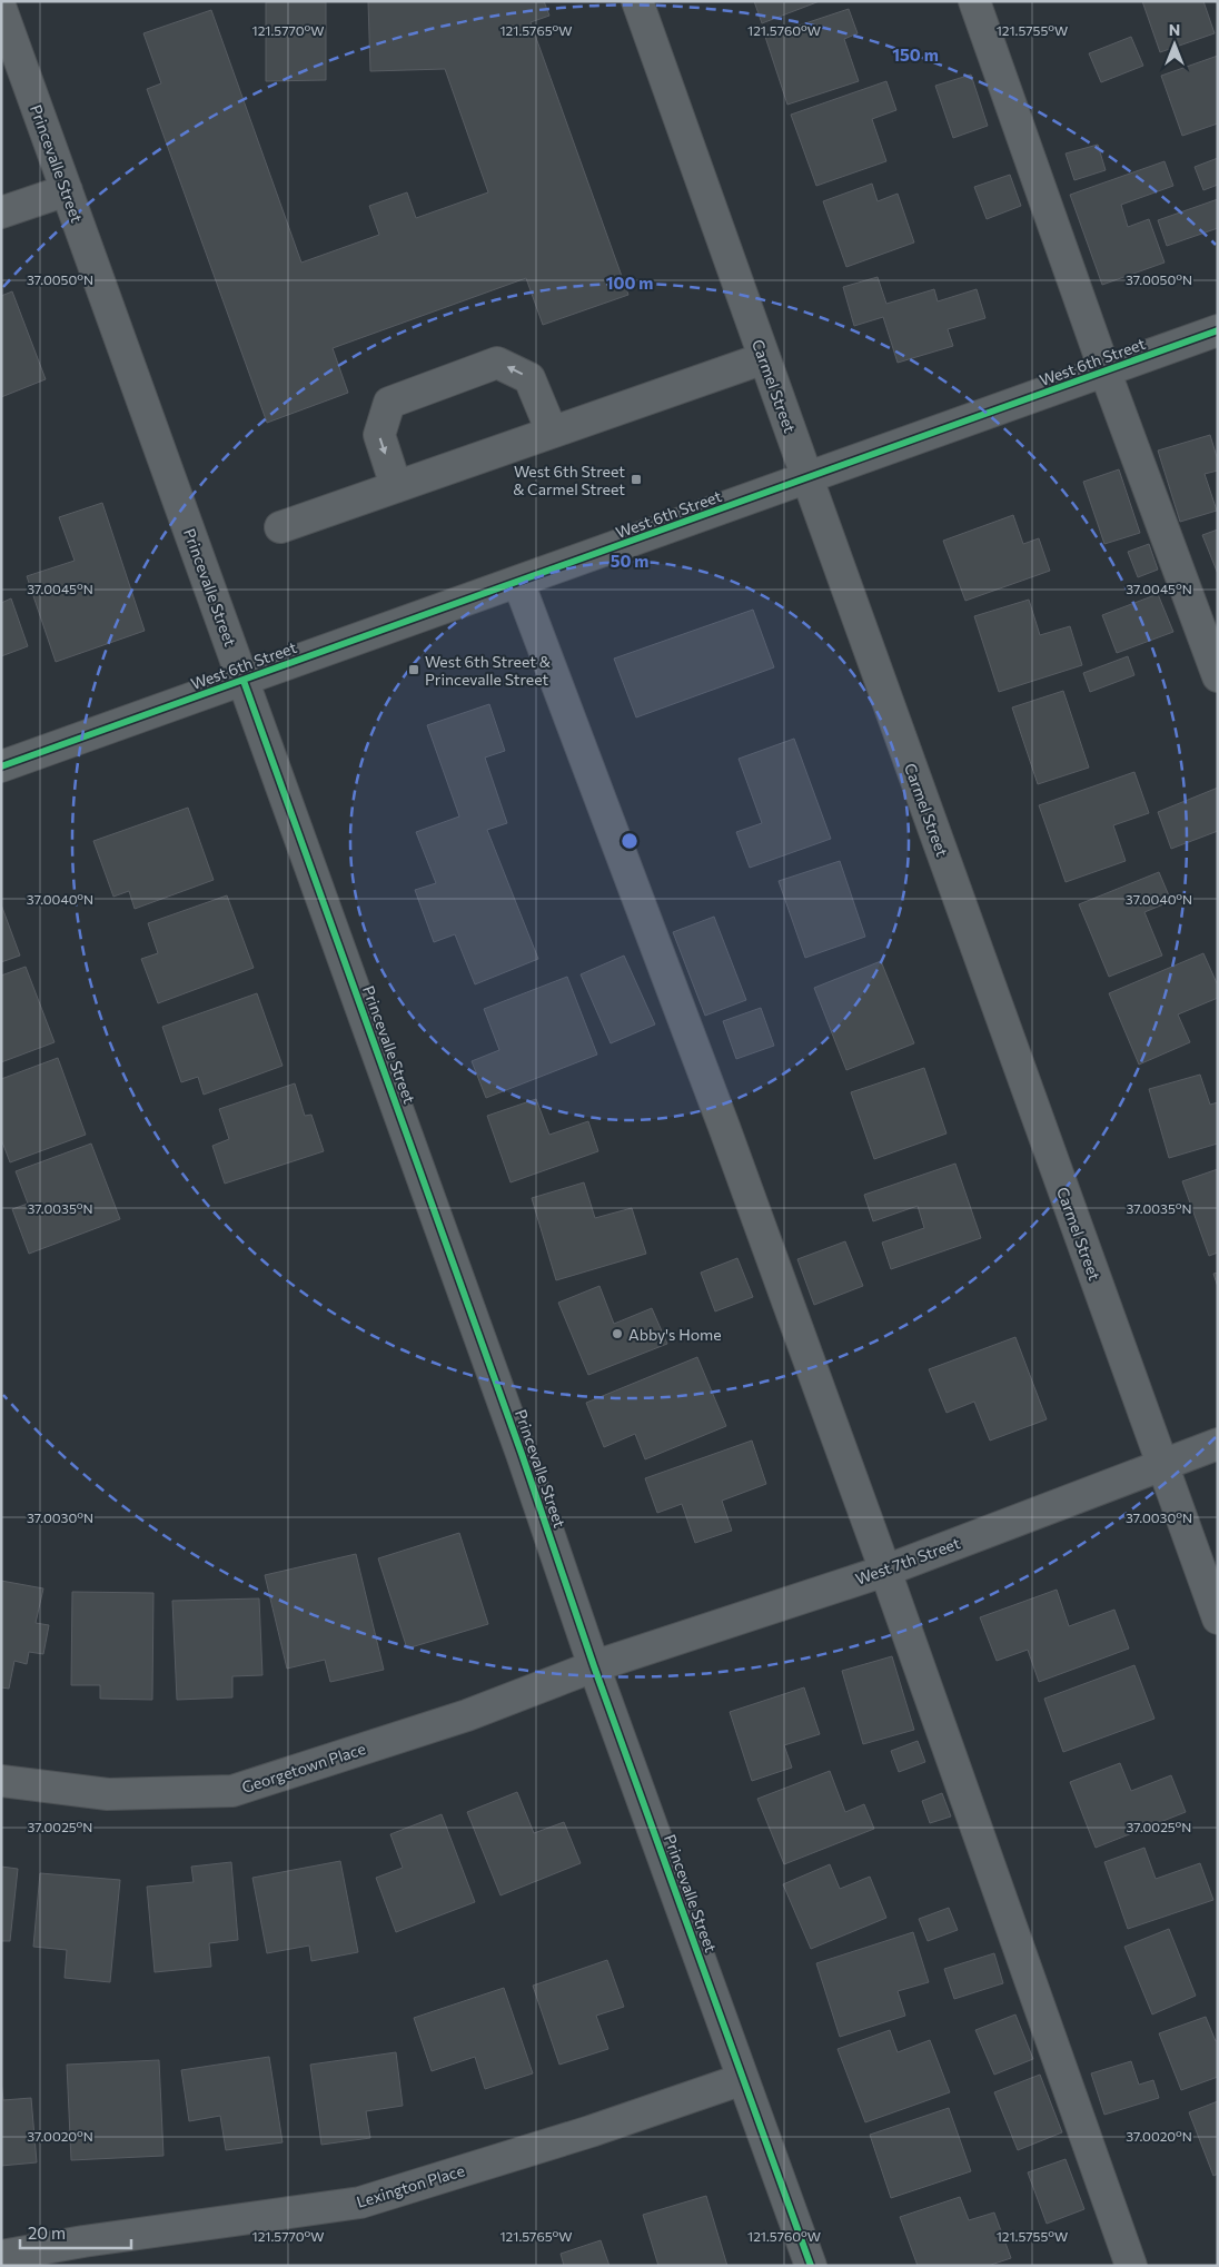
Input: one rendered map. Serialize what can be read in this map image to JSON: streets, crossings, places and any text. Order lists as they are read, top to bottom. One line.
{"streets":{"street":["Princevalle Street","West 6th Street","Carmel Street","West 7th Street","Georgetown Place","Lexington Place"]},"crossings":[["Princevalle Street","West 6th Street"],["Princevalle Street","West 7th Street"],["Princevalle Street","Georgetown Place"],["Princevalle Street","Lexington Place"],["West 6th Street","Carmel Street"],["Carmel Street","West 7th Street"],["West 7th Street","Georgetown Place"]],"places":{"transit":["West 6th Street & Carmel Street","West 6th Street & Princevalle Street"],"other":["Abby's Home"]},"scale_bar":"20 m","north":"top","coordinates":["121.5770°W","121.5765°W","121.5760°W","121.5755°W","37.0050°N","37.0045°N","37.0040°N","37.0035°N","37.0030°N","37.0025°N","37.0020°N"],"rings":["150 m","100 m","50 m"]}
